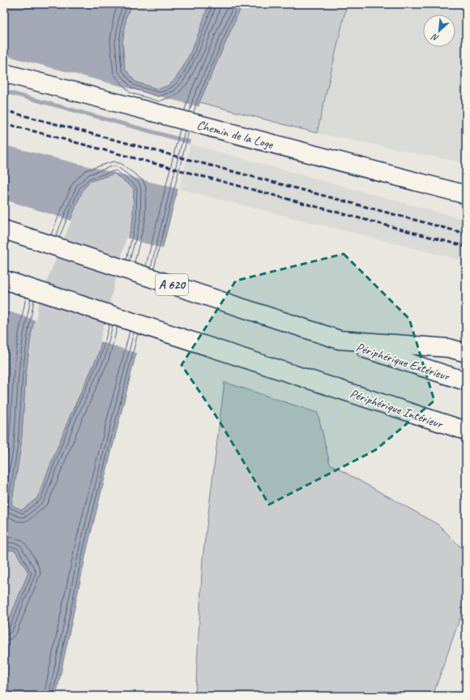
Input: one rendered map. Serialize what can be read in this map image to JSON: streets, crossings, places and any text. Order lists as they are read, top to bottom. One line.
{"streets":{"main road":["Chemin de la Loge","A 620","Périphérique Extérieur","Périphérique Intérieur"]},"crossings":[["A 620","Périphérique Extérieur"]],"north":"bottom left"}
